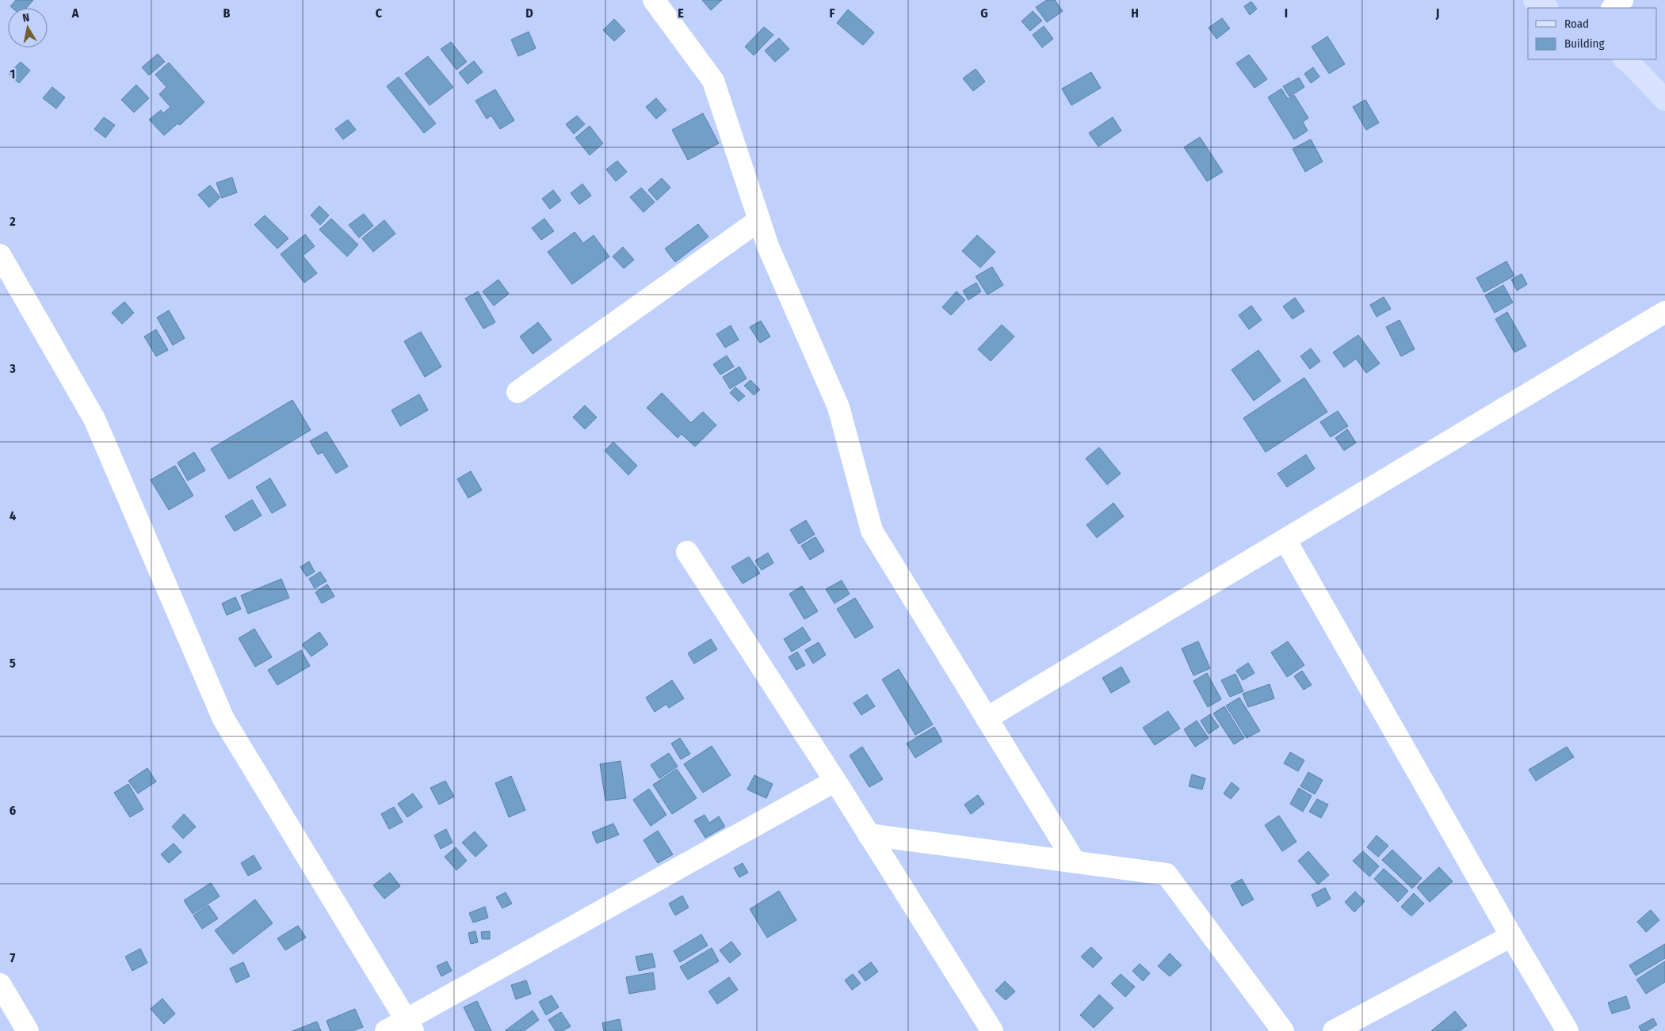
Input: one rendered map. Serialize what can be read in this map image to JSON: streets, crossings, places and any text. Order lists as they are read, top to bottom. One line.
{"legend":["Road","Building"],"north":"top","grid":{"columns":["A","B","C","D","E","F","G","H","I","J"],"rows":["1","2","3","4","5","6","7"]}}
